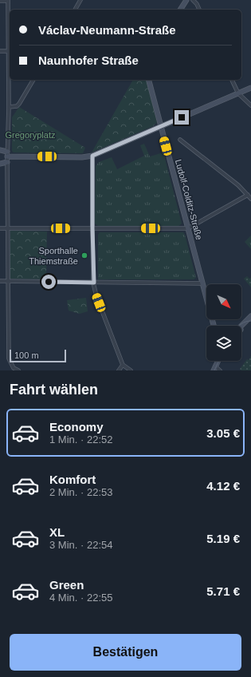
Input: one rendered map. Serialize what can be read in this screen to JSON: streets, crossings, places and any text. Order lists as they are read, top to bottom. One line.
{"streets":{"street":["Ludolf-Colditz-Straße"]},"parks":["Gregoryplatz"],"places":["Sporthalle Thiemstraße"],"scale_bar":"100 m","north":"bottom right","page":{"banner":["Václav-Neumann-Straße","Naunhofer Straße"],"scale":"100 m","heading":"Fahrt wählen","list":[{"name":"Economy","note":"1 Min. · 22:52","value":"3.05 €"},{"name":"Komfort","note":"2 Min. · 22:53","value":"4.12 €"},{"name":"XL","note":"3 Min. · 22:54","value":"5.19 €"},{"name":"Green","note":"4 Min. · 22:55","value":"5.71 €"}],"buttons":"Bestätigen"}}
